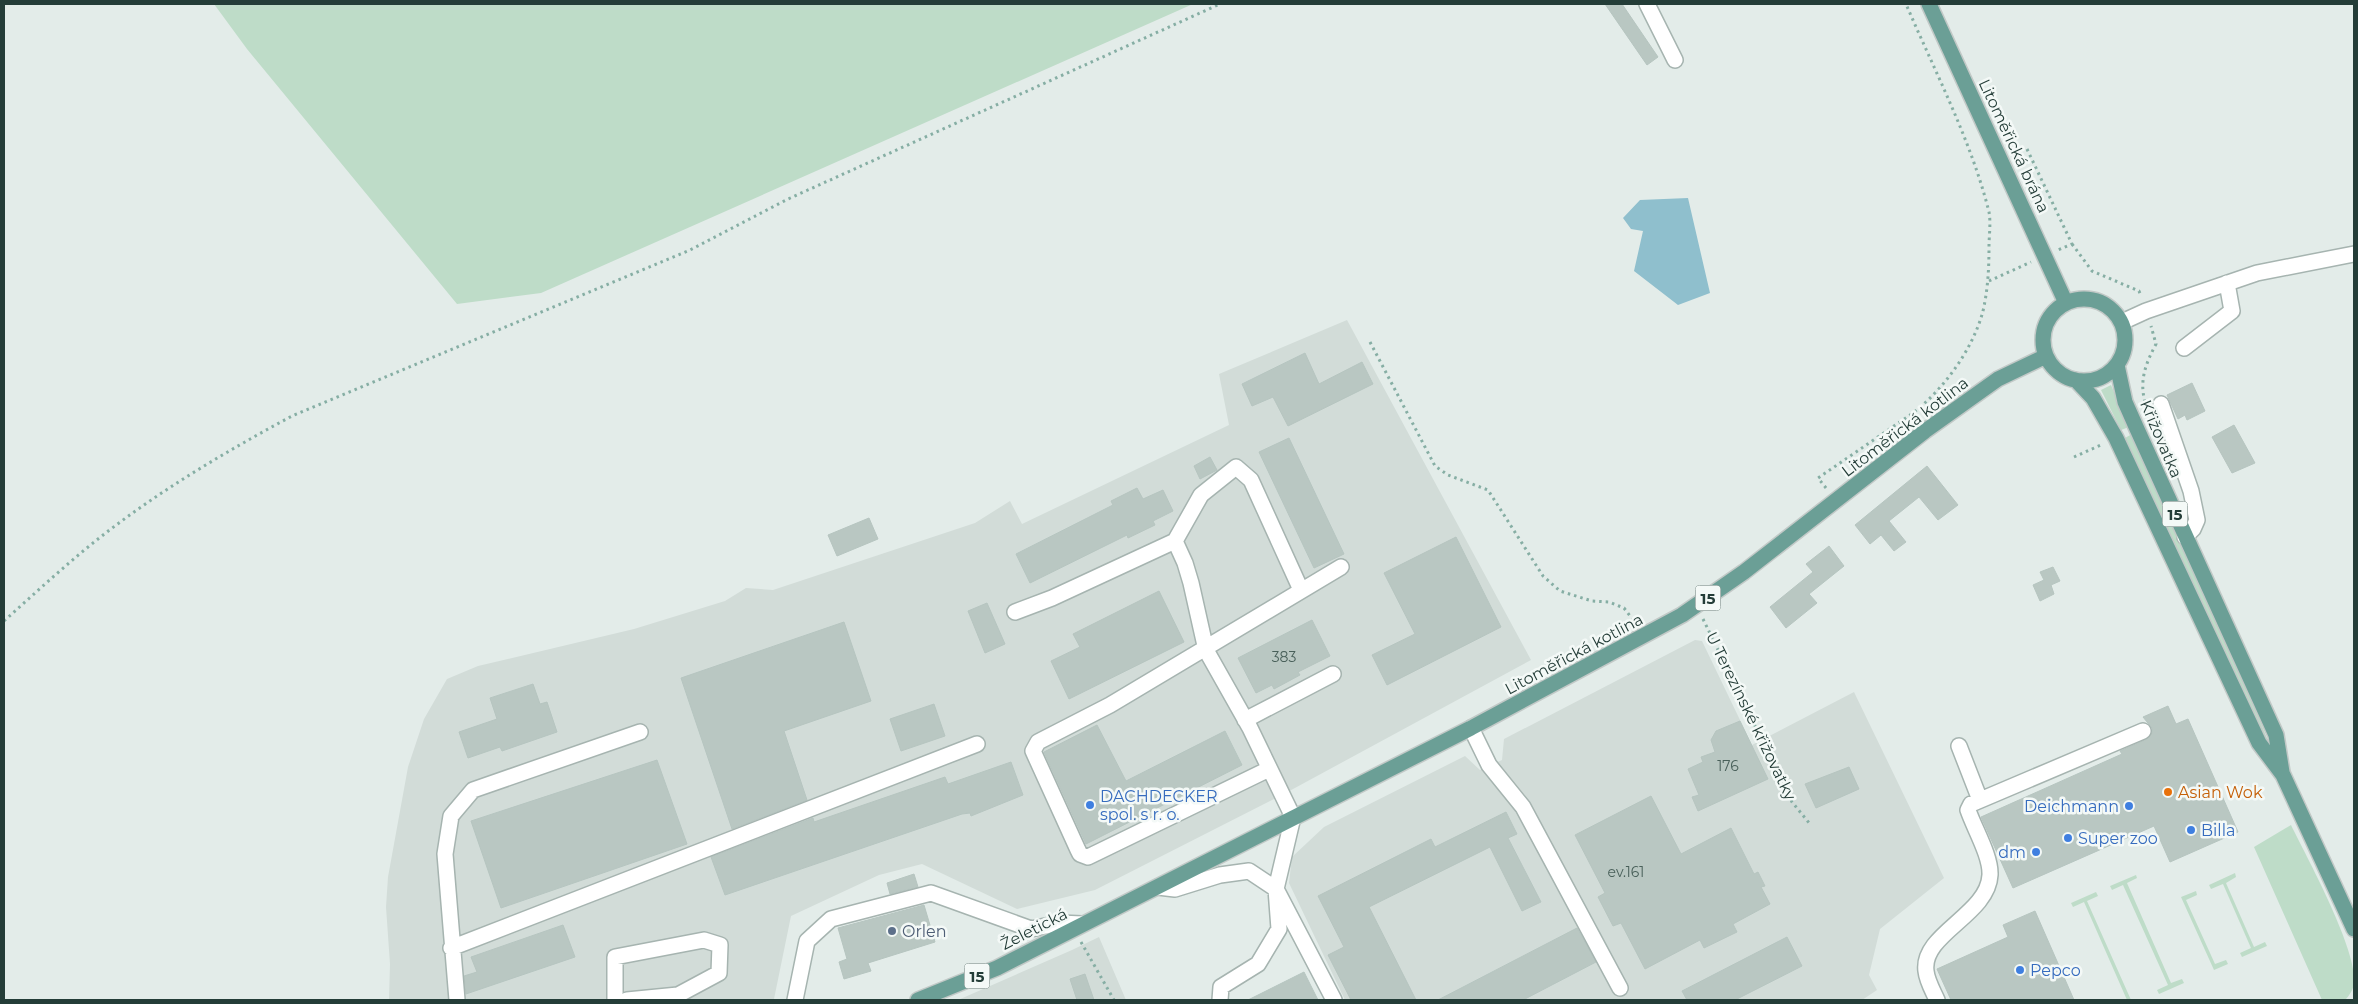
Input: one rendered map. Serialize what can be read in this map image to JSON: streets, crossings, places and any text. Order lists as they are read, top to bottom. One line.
{"streets":{"main road":["Litoměřická brána","Litoměřická kotlina","Křižovatka","15","Želetická"],"path":["U Terezínské křižovatky"]},"crossings":[["Litoměřická brána","Litoměřická kotlina"],["Litoměřická brána","Křižovatka"],["Litoměřická brána","15"],["Litoměřická kotlina","Křižovatka"],["Litoměřická kotlina","15"],["Litoměřická kotlina","U Terezínské křižovatky"],["Litoměřická kotlina","Želetická"],["Křižovatka","15"]],"places":["Asian Wok","DACHDECKER spol. s r. o.","Deichmann","Billa","Super zoo","dm","Orlen","Pepco"],"house_numbers":["383","176","ev.161"]}
